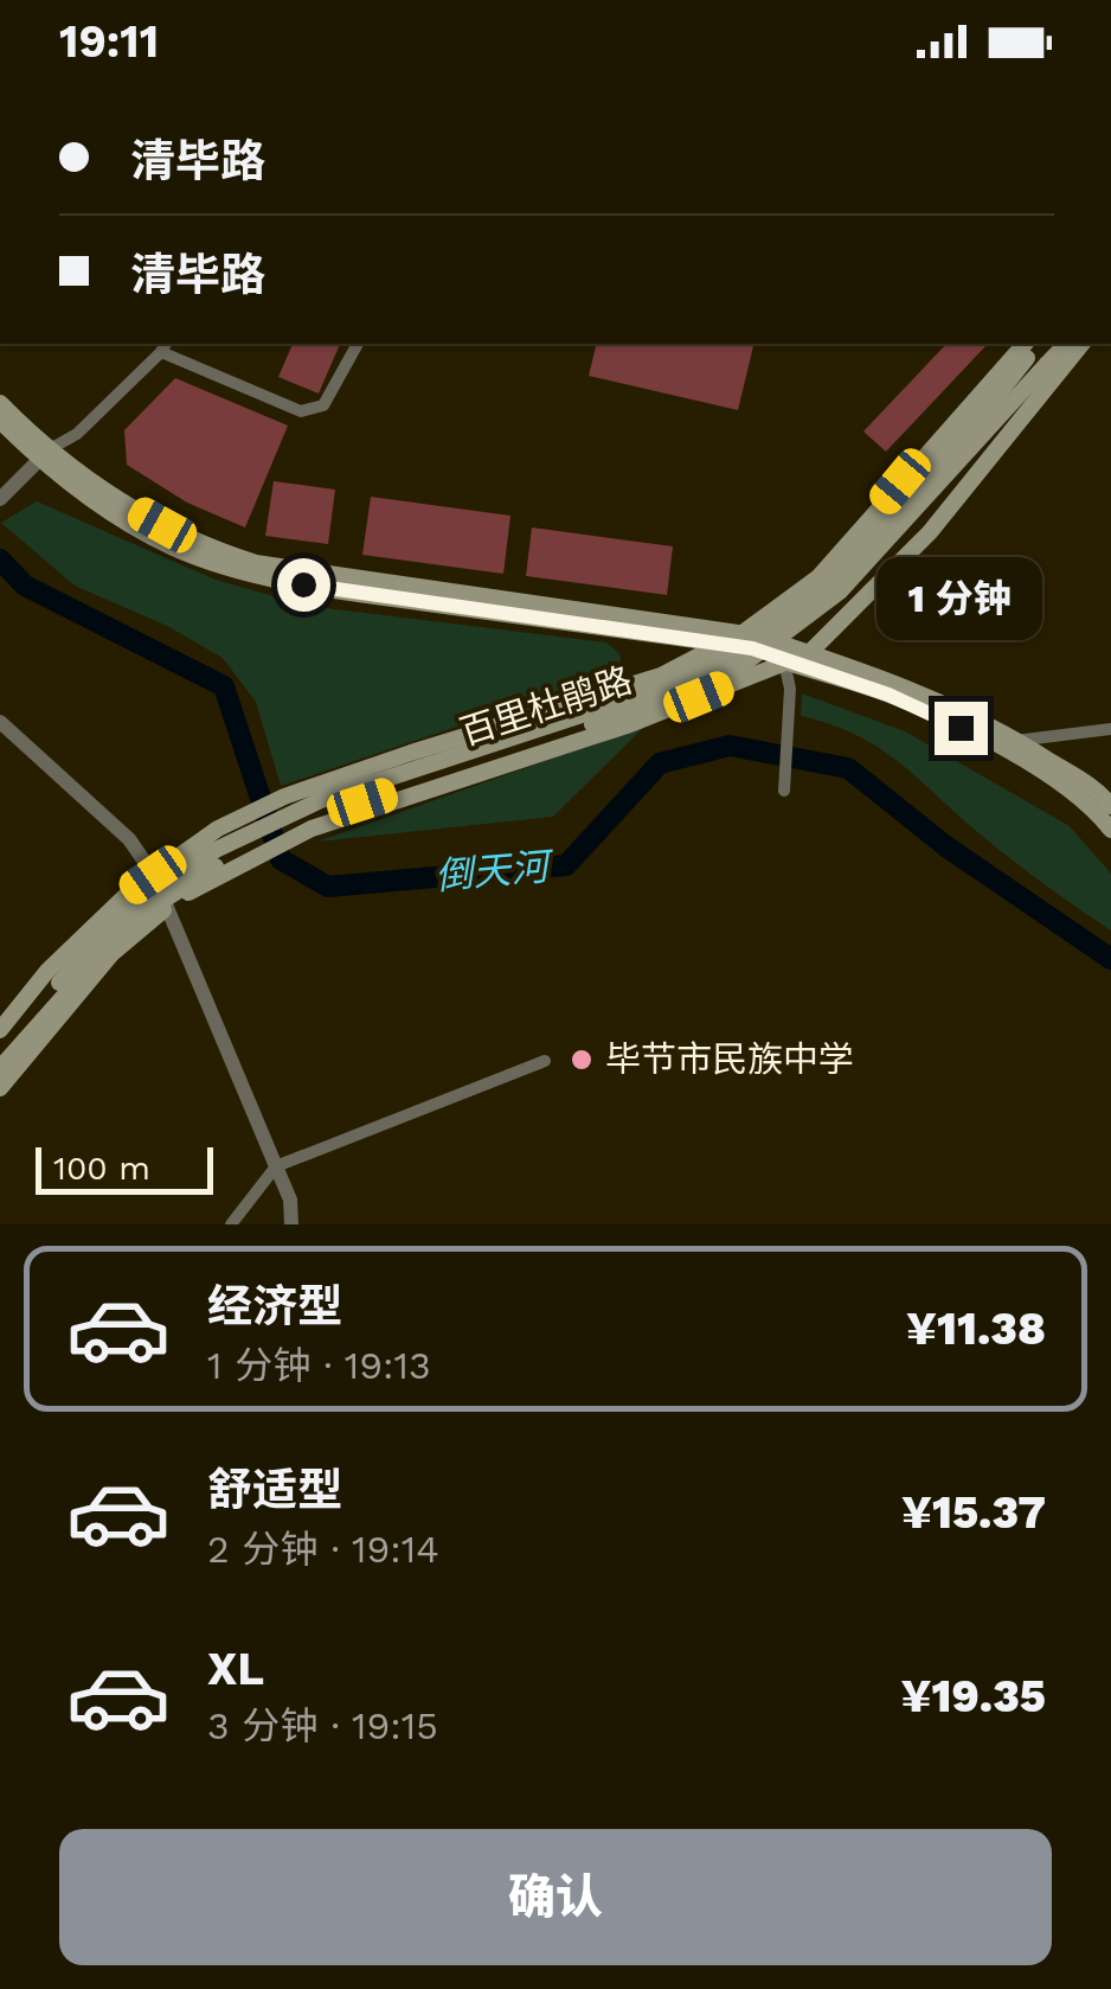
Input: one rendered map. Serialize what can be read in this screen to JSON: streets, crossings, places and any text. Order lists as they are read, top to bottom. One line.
{"streets":{"main road":["百里杜鹃路"]},"water":["倒天河"],"places":["毕节市民族中学"],"scale_bar":"100 m","page":{"status":"19:11","banner":["清毕路","清毕路"],"bubble":"1 分钟","scale":"100 m","list":[{"name":"经济型","note":"1 分钟 · 19:13","value":"¥11.38"},{"name":"舒适型","note":"2 分钟 · 19:14","value":"¥15.37"},{"name":"XL","note":"3 分钟 · 19:15","value":"¥19.35"}],"buttons":"确认"}}
